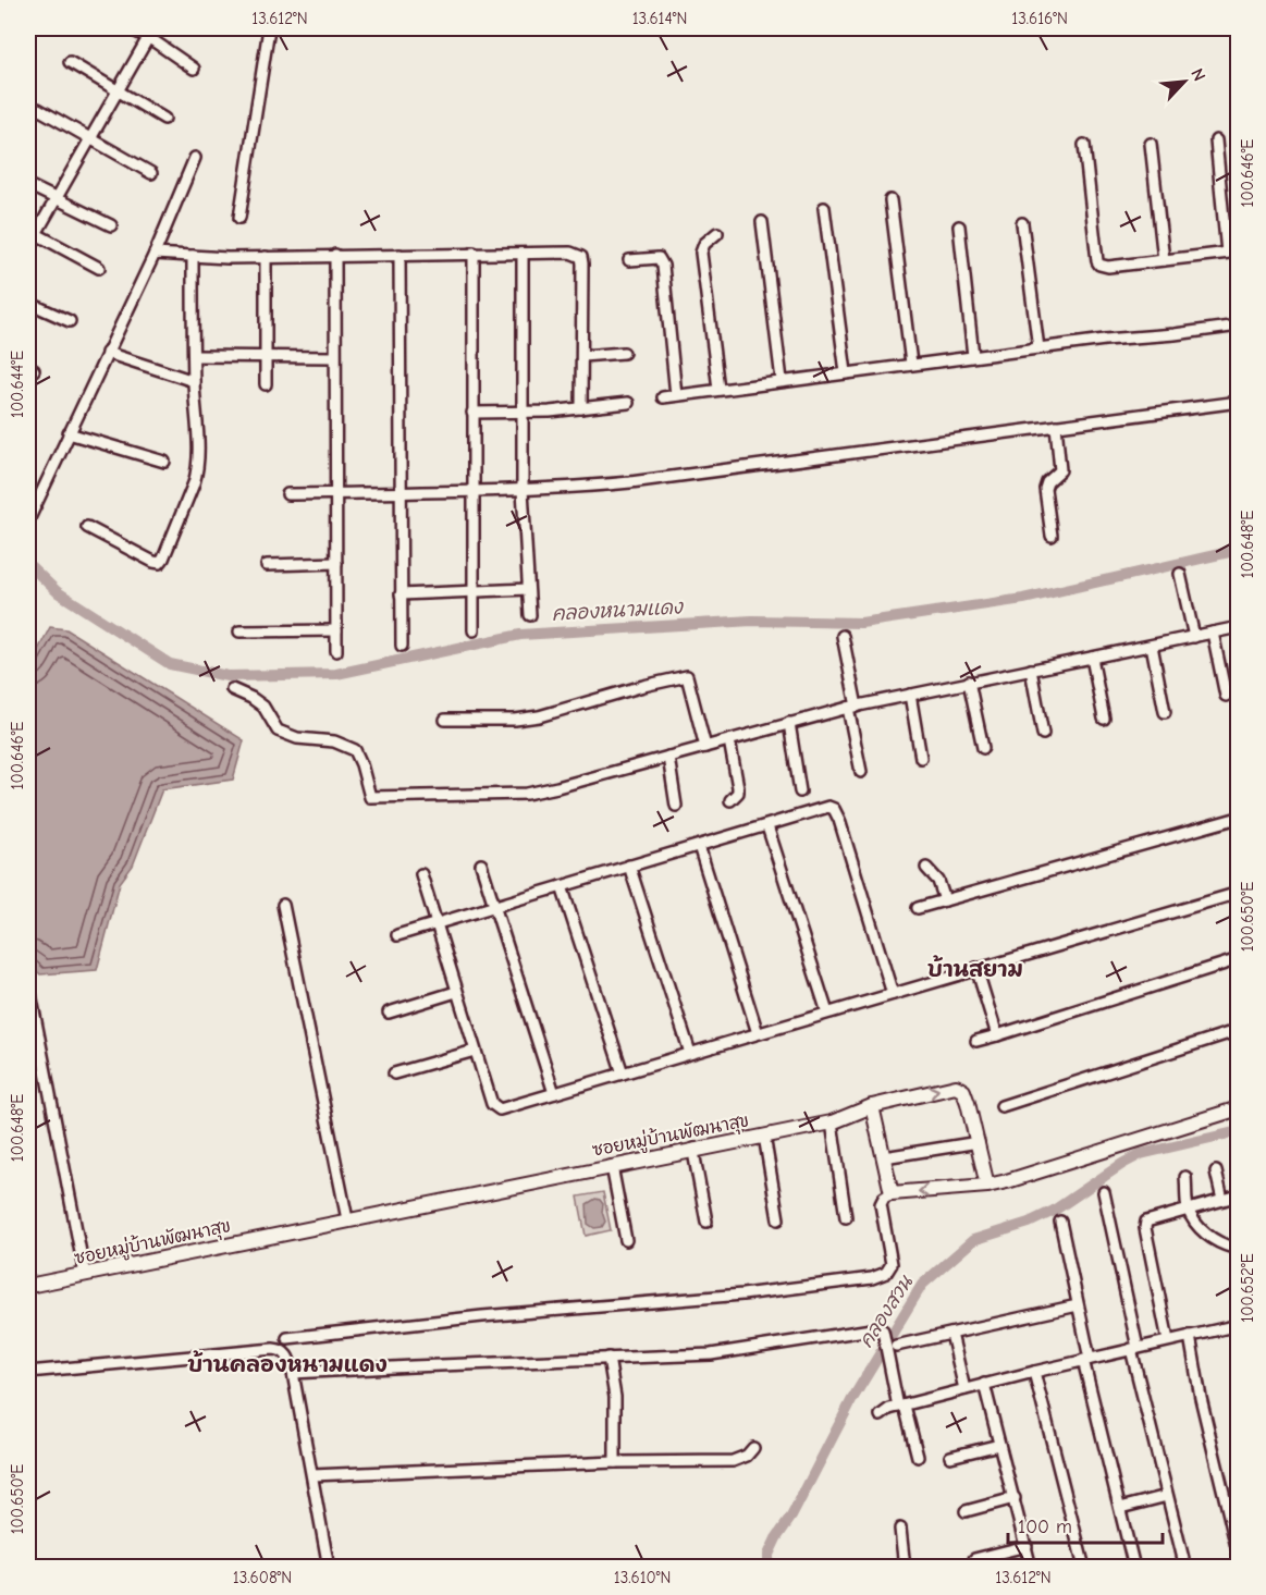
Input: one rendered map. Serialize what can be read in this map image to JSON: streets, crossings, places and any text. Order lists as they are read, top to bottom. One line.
{"streets":{"street":["ซอยหมู่บ้านพัฒนาสุข"]},"districts":["บ้านสยาม","บ้านคลองหนามแดง"],"water":["คลองหนามแดง","คลองสวน"],"scale_bar":"100 m","north":"top right","coordinates":["13.612°N","13.614°N","13.616°N","100.646°E","100.644°E","100.648°E","100.650°E","100.652°E","13.608°N","13.610°N"]}
